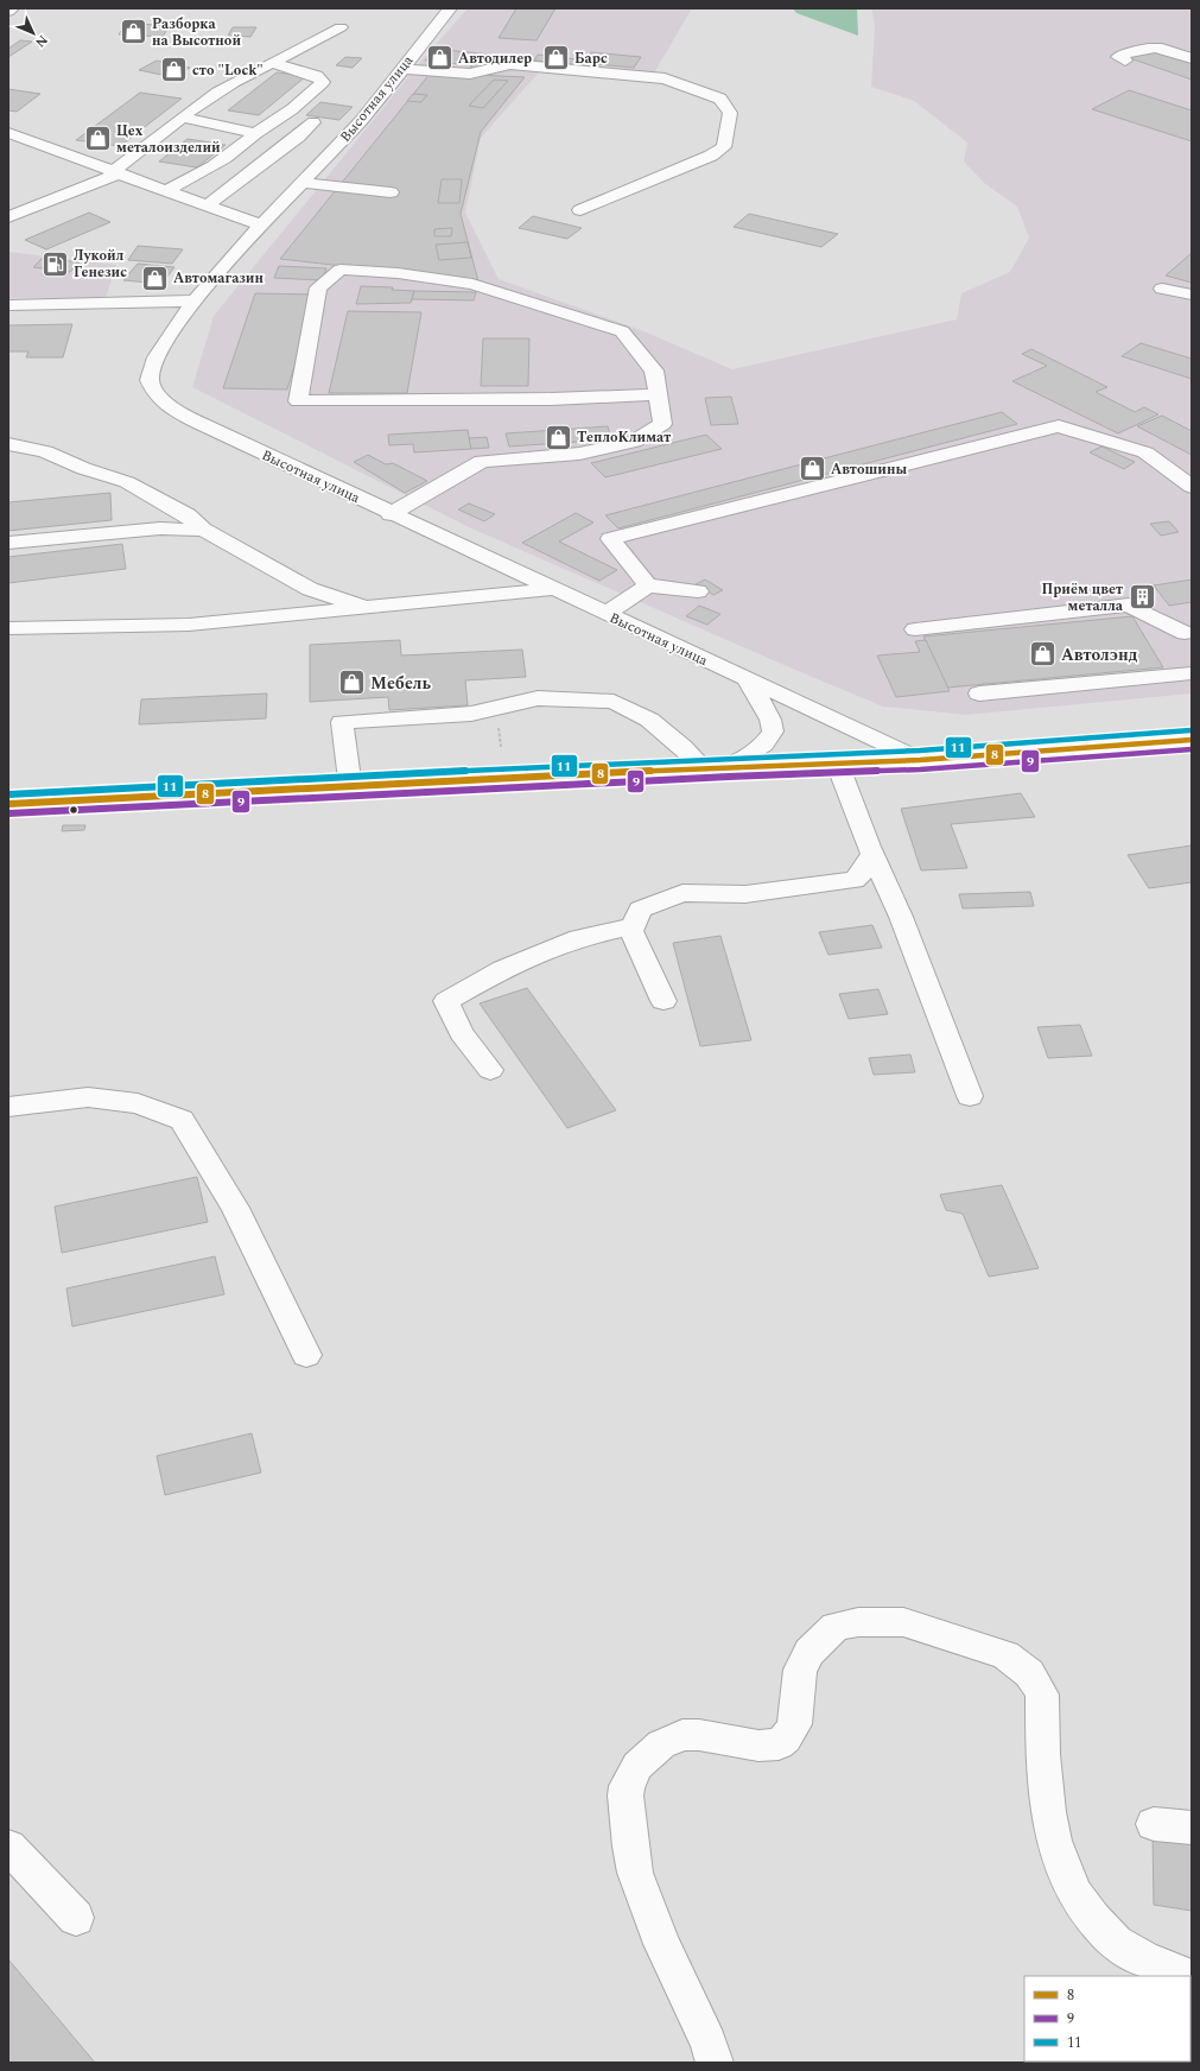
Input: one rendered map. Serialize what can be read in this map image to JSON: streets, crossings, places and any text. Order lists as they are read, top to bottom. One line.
{"streets":{"street":["Высотная улица"]},"places":{"shop":["Разборка на Высотной","Автодилер","Барс","сто \"Lock\"","Цех металоизделий","Автомагазин","ТеплоКлимат","Автошины","Автолэнд","Мебель"],"fuel station":["Лукойл Генезис"],"building":["Приём цвет металла"]},"lines":["transit line 11","transit line 8","transit line 9"],"legend":["8","9","11"],"north":"bottom right"}
